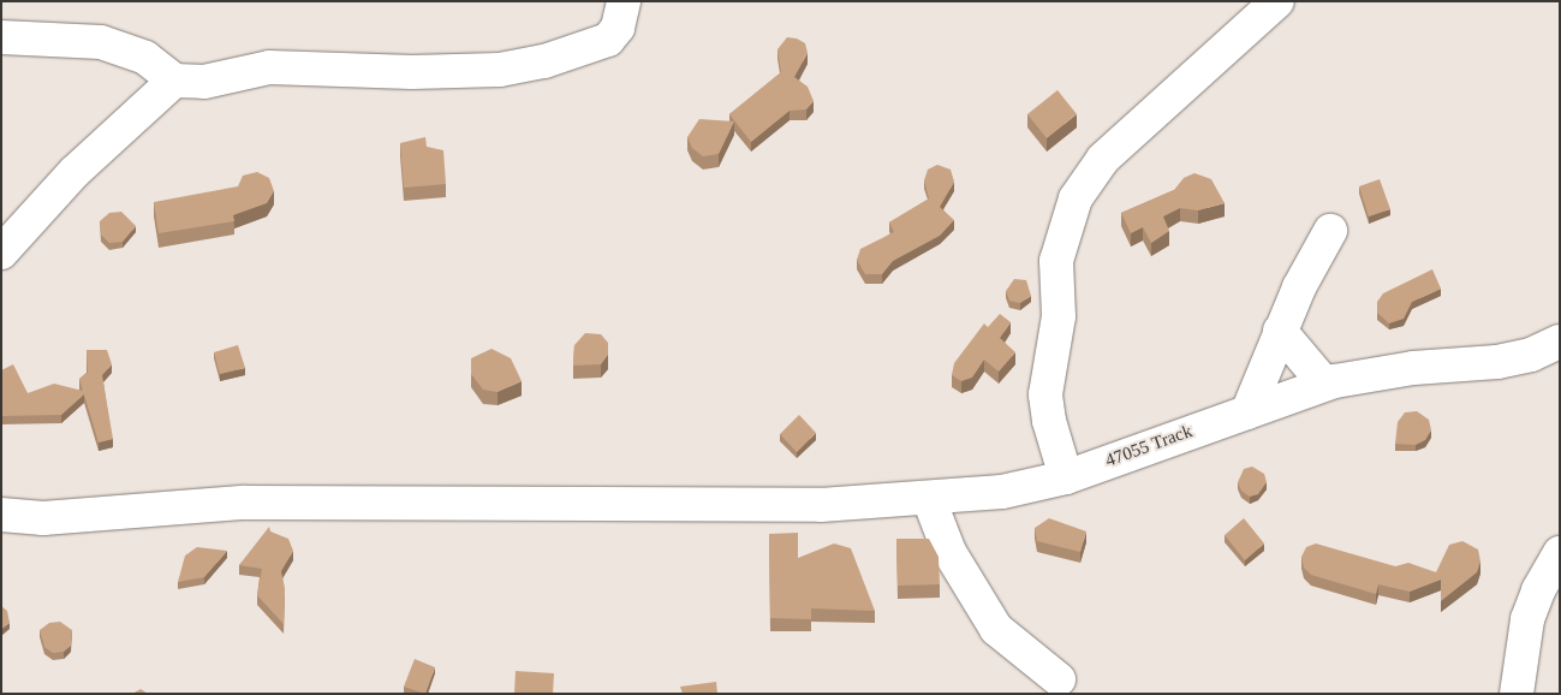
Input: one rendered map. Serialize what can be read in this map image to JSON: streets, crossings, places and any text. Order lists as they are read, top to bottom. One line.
{"streets":{"street":["47055 Track"]}}
